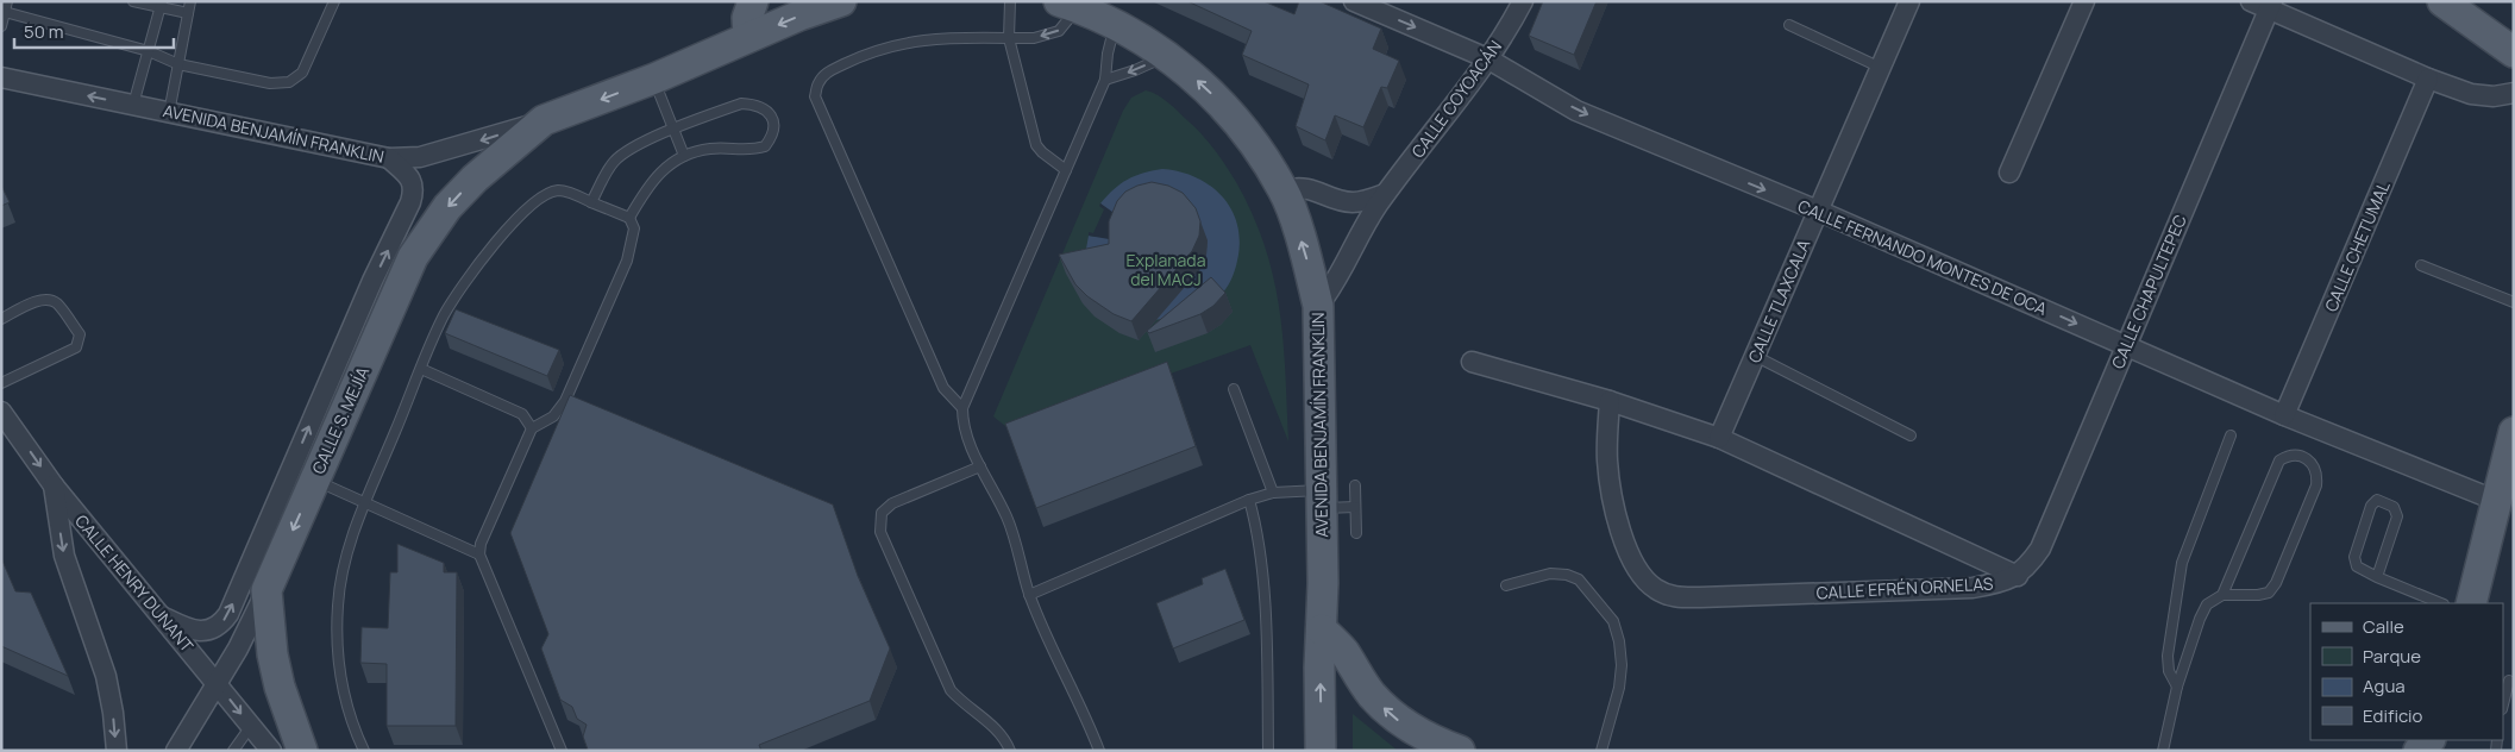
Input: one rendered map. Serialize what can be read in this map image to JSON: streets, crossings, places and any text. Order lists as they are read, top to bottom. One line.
{"streets":{"main road":["AVENIDA BENJAMÍN FRANKLIN","CALLE S. MEJÍA"],"street":["CALLE COYOACÁN","CALLE CHETUMAL","CALLE FERNANDO MONTES DE OCA","CALLE CHAPULTEPEC","CALLE TLAXCALA","CALLE HENRY DUNANT","CALLE EFRÉN ORNELAS"]},"crossings":[["CALLE COYOACÁN","AVENIDA BENJAMÍN FRANKLIN"],["CALLE COYOACÁN","CALLE FERNANDO MONTES DE OCA"],["AVENIDA BENJAMÍN FRANKLIN","CALLE S. MEJÍA"],["CALLE CHETUMAL","CALLE FERNANDO MONTES DE OCA"],["CALLE FERNANDO MONTES DE OCA","CALLE CHAPULTEPEC"],["CALLE FERNANDO MONTES DE OCA","CALLE TLAXCALA"],["CALLE CHAPULTEPEC","CALLE EFRÉN ORNELAS"],["CALLE TLAXCALA","CALLE EFRÉN ORNELAS"],["CALLE S. MEJÍA","CALLE HENRY DUNANT"]],"one_way":["CALLE FERNANDO MONTES DE OCA","CALLE S. MEJÍA"],"parks":["Explanada del MACJ"],"legend":["Calle","Parque","Agua","Edificio"],"scale_bar":"50 m"}
